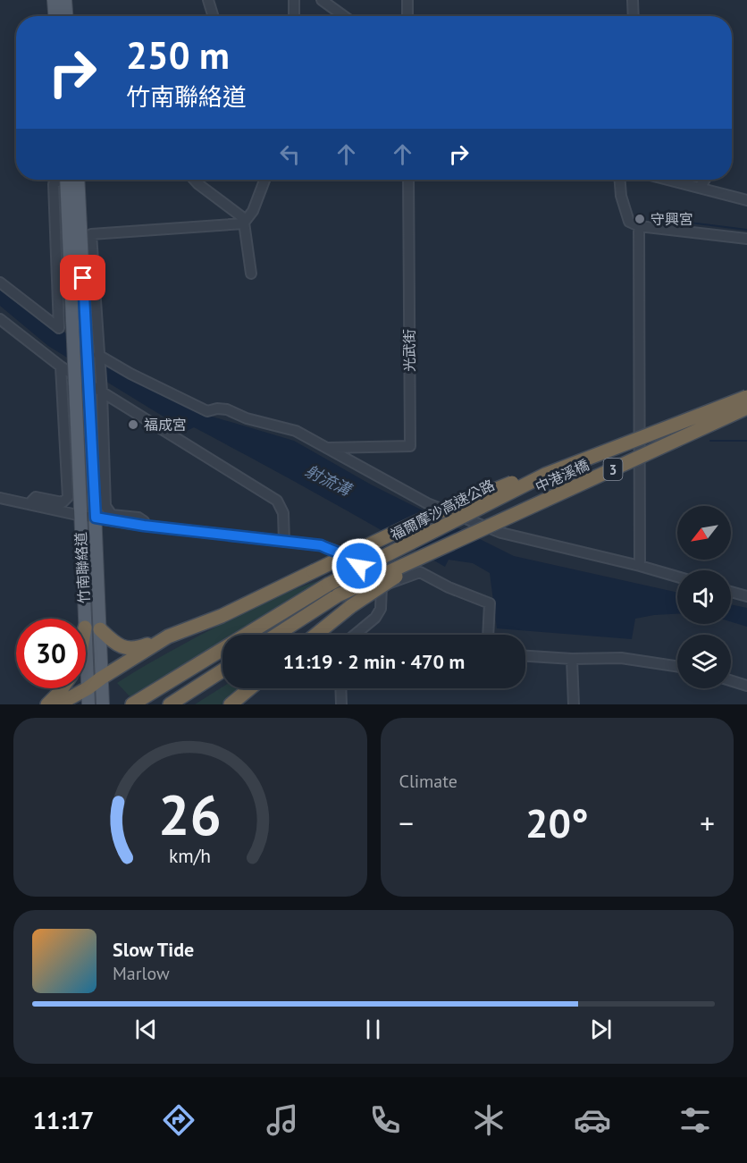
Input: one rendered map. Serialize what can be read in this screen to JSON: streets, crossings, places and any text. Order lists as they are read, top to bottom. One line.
{"streets":{"highway":["3","中港溪橋","福爾摩沙高速公路"],"main road":["竹南聯絡道"],"street":["光武街"]},"crossings":[["3","中港溪橋"],["中港溪橋","福爾摩沙高速公路"]],"water":["射流溝"],"places":["守興宮","福成宮"],"north":"bottom left","page":{"turn":["250 m","竹南聯絡道"],"limit":"30","trip":"11:19 · 2 min · 470 m","tile":"Climate","heat":["−","20°","+"],"song":["Slow Tide","Marlow"],"tabs":"11:17","gauge":["26","km/h"]}}
